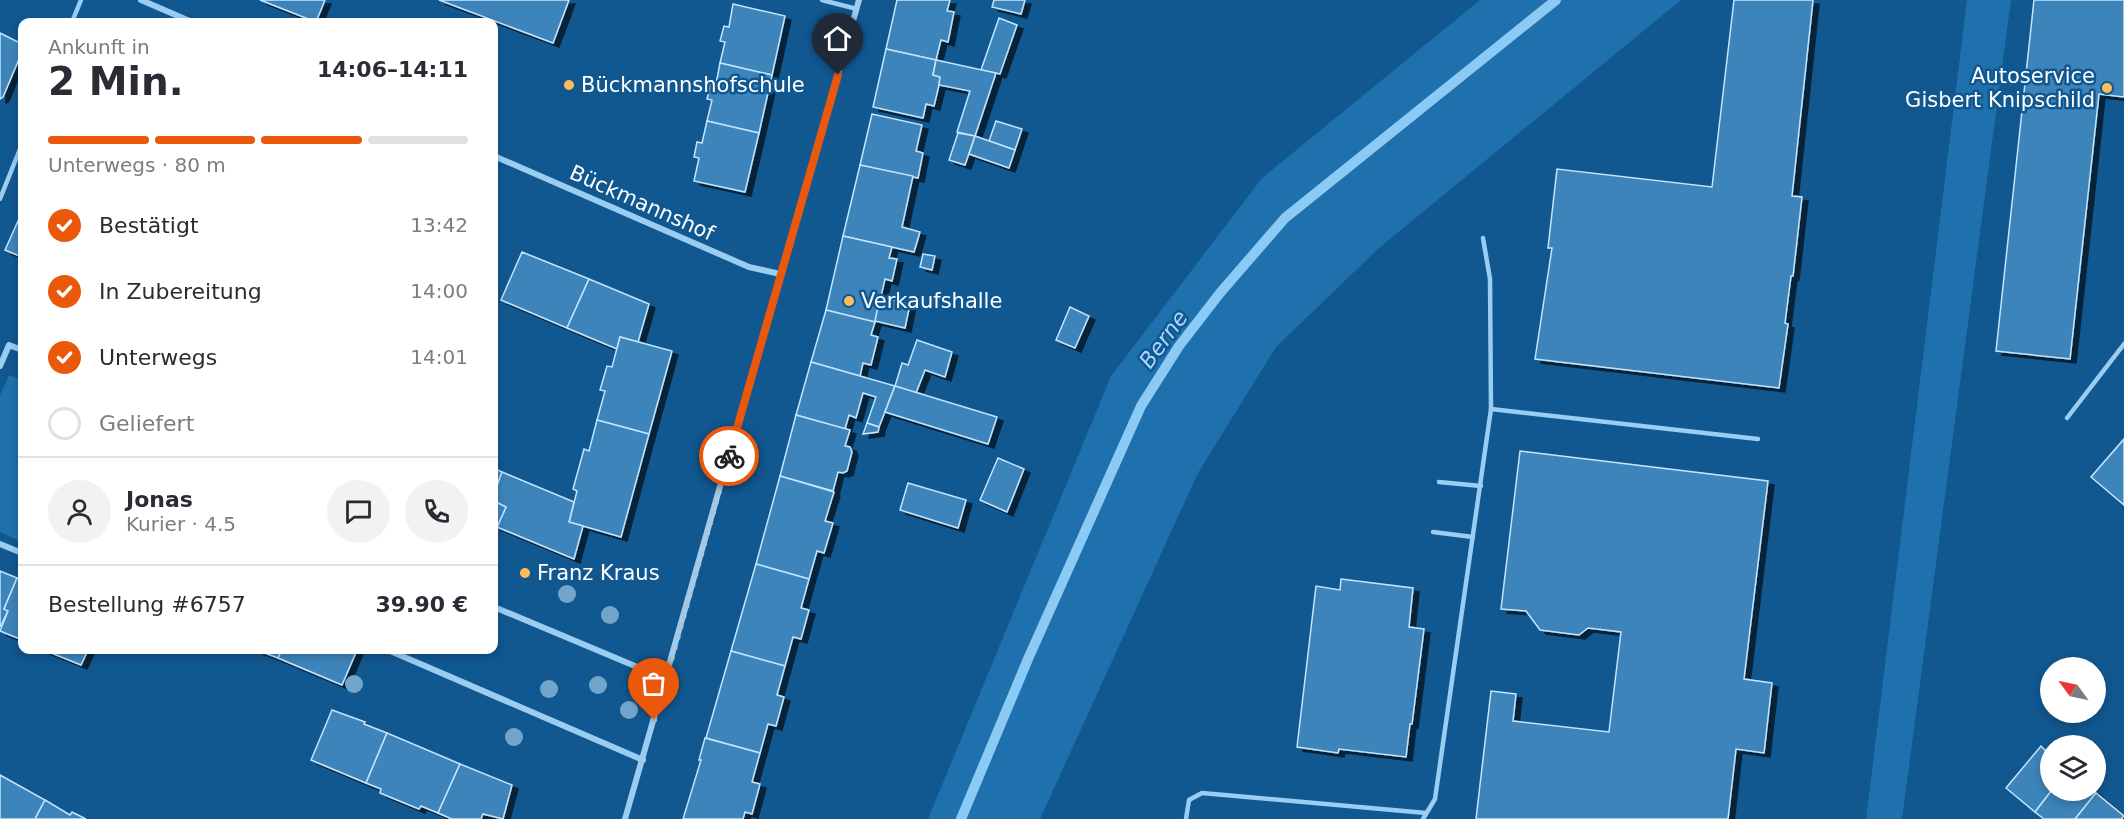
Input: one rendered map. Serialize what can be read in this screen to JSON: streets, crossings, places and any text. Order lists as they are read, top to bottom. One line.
{"streets":{"street":["Bückmannshof"]},"water":["Berne"],"places":["Bückmannshofschule","Autoservice Gisbert Knipschild","Verkaufshalle","Franz Kraus"],"north":"top left","page":{"heading":["2 Min.","Ankunft in","14:06–14:11"],"panel":["Jonas","Kurier · 4.5","Bestellung #6757","39.90 €"],"bar":"Unterwegs · 80 m","list":[["Bestätigt","13:42"],["In Zubereitung","14:00"],["Unterwegs","14:01"],"Geliefert"]}}
